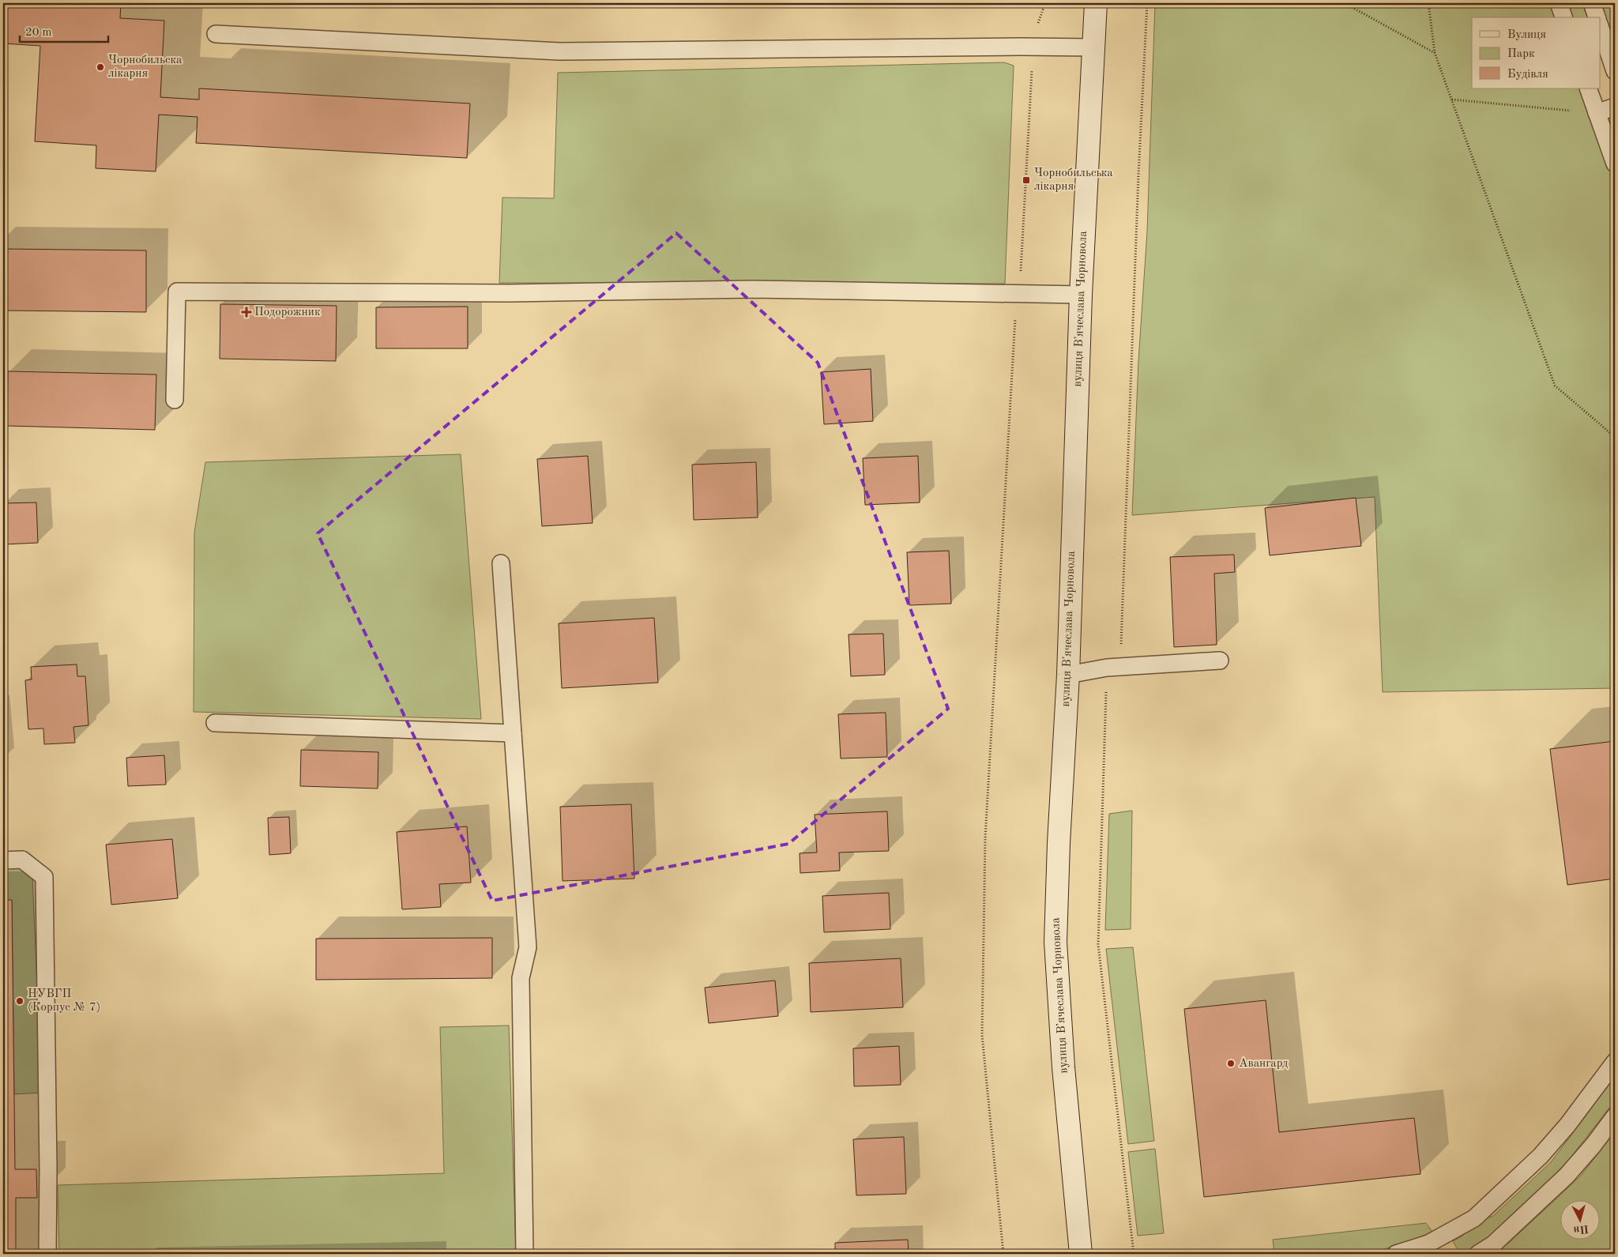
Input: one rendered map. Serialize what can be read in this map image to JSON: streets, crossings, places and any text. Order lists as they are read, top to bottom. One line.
{"streets":{"main road":["вулиця Вʼячеслава Чорновола"]},"places":{"other":["Чорнобильска лікарня","НУВГП (Корпус № 7)","Авангард"],"transit":["Чорнобильська лікарня"],"health":["Подорожник"]},"legend":["Вулиця","Парк","Будівля"],"scale_bar":"20 m","north":"bottom"}
